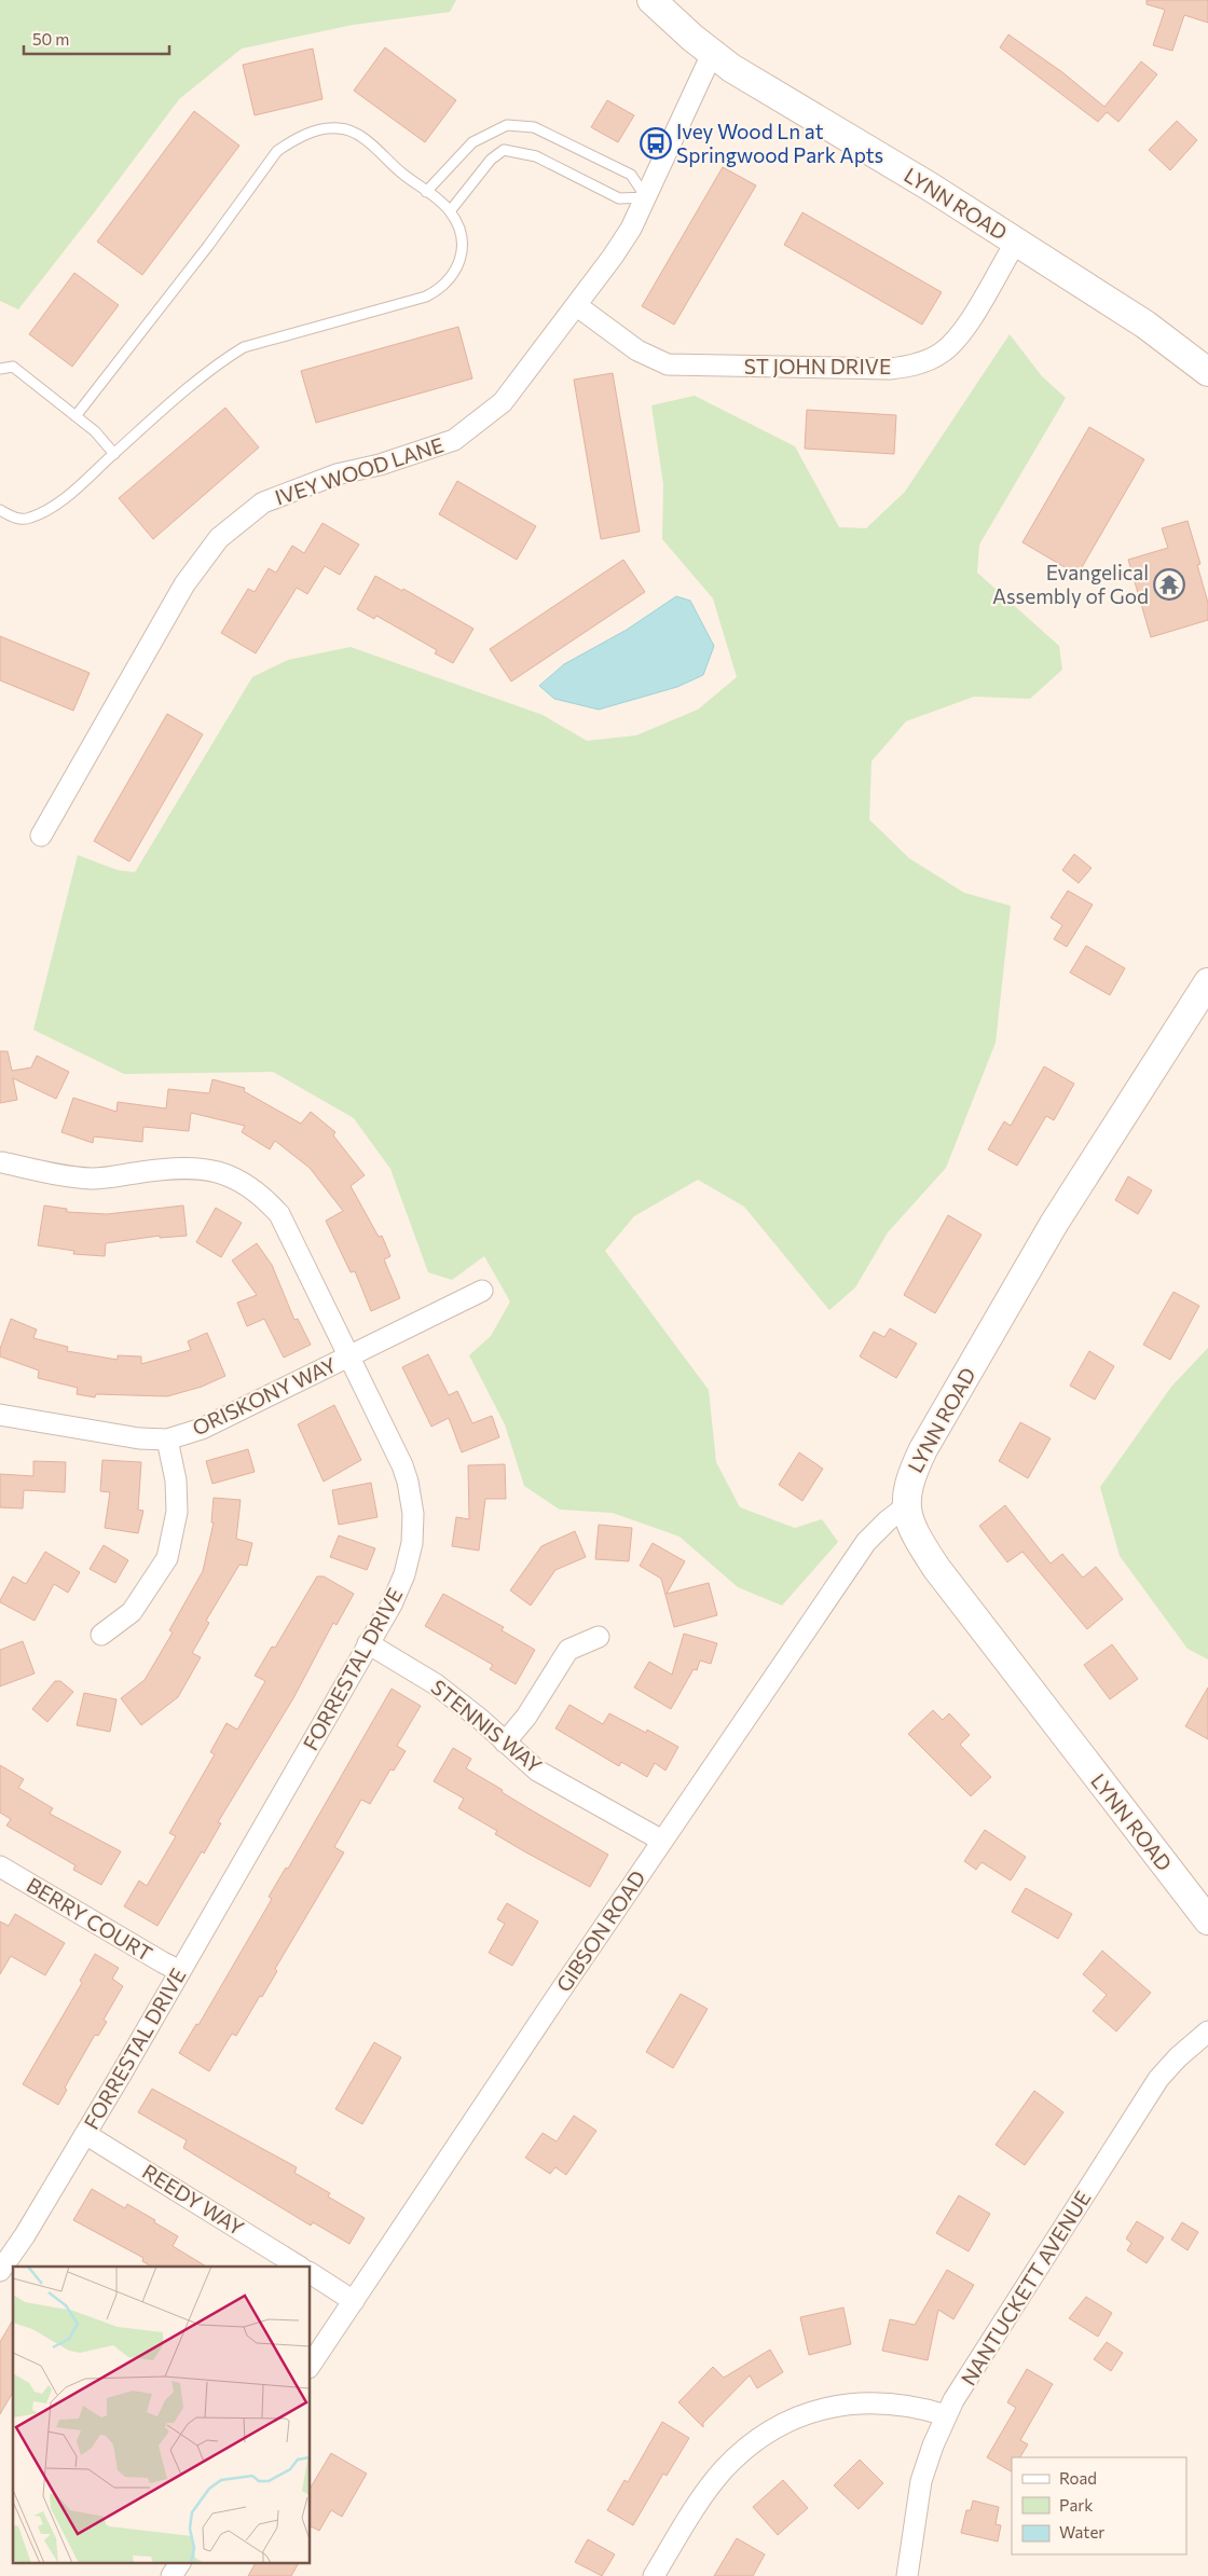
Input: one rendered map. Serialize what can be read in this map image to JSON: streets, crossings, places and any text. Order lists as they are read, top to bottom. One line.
{"streets":{"street":["LYNN ROAD","ST JOHN DRIVE","IVEY WOOD LANE","ORISKONY WAY","FORRESTAL DRIVE","STENNIS WAY","BERRY COURT","GIBSON ROAD","REEDY WAY","NANTUCKETT AVENUE"]},"crossings":[["LYNN ROAD","ST JOHN DRIVE"],["LYNN ROAD","IVEY WOOD LANE"],["LYNN ROAD","GIBSON ROAD"],["ST JOHN DRIVE","IVEY WOOD LANE"],["ORISKONY WAY","FORRESTAL DRIVE"],["FORRESTAL DRIVE","STENNIS WAY"],["FORRESTAL DRIVE","BERRY COURT"],["FORRESTAL DRIVE","REEDY WAY"],["STENNIS WAY","GIBSON ROAD"]],"places":{"bus stop":["Ivey Wood Ln at Springwood Park Apts"],"temple":["Evangelical Assembly of God"]},"legend":["Road","Park","Water"],"scale_bar":"50 m"}
